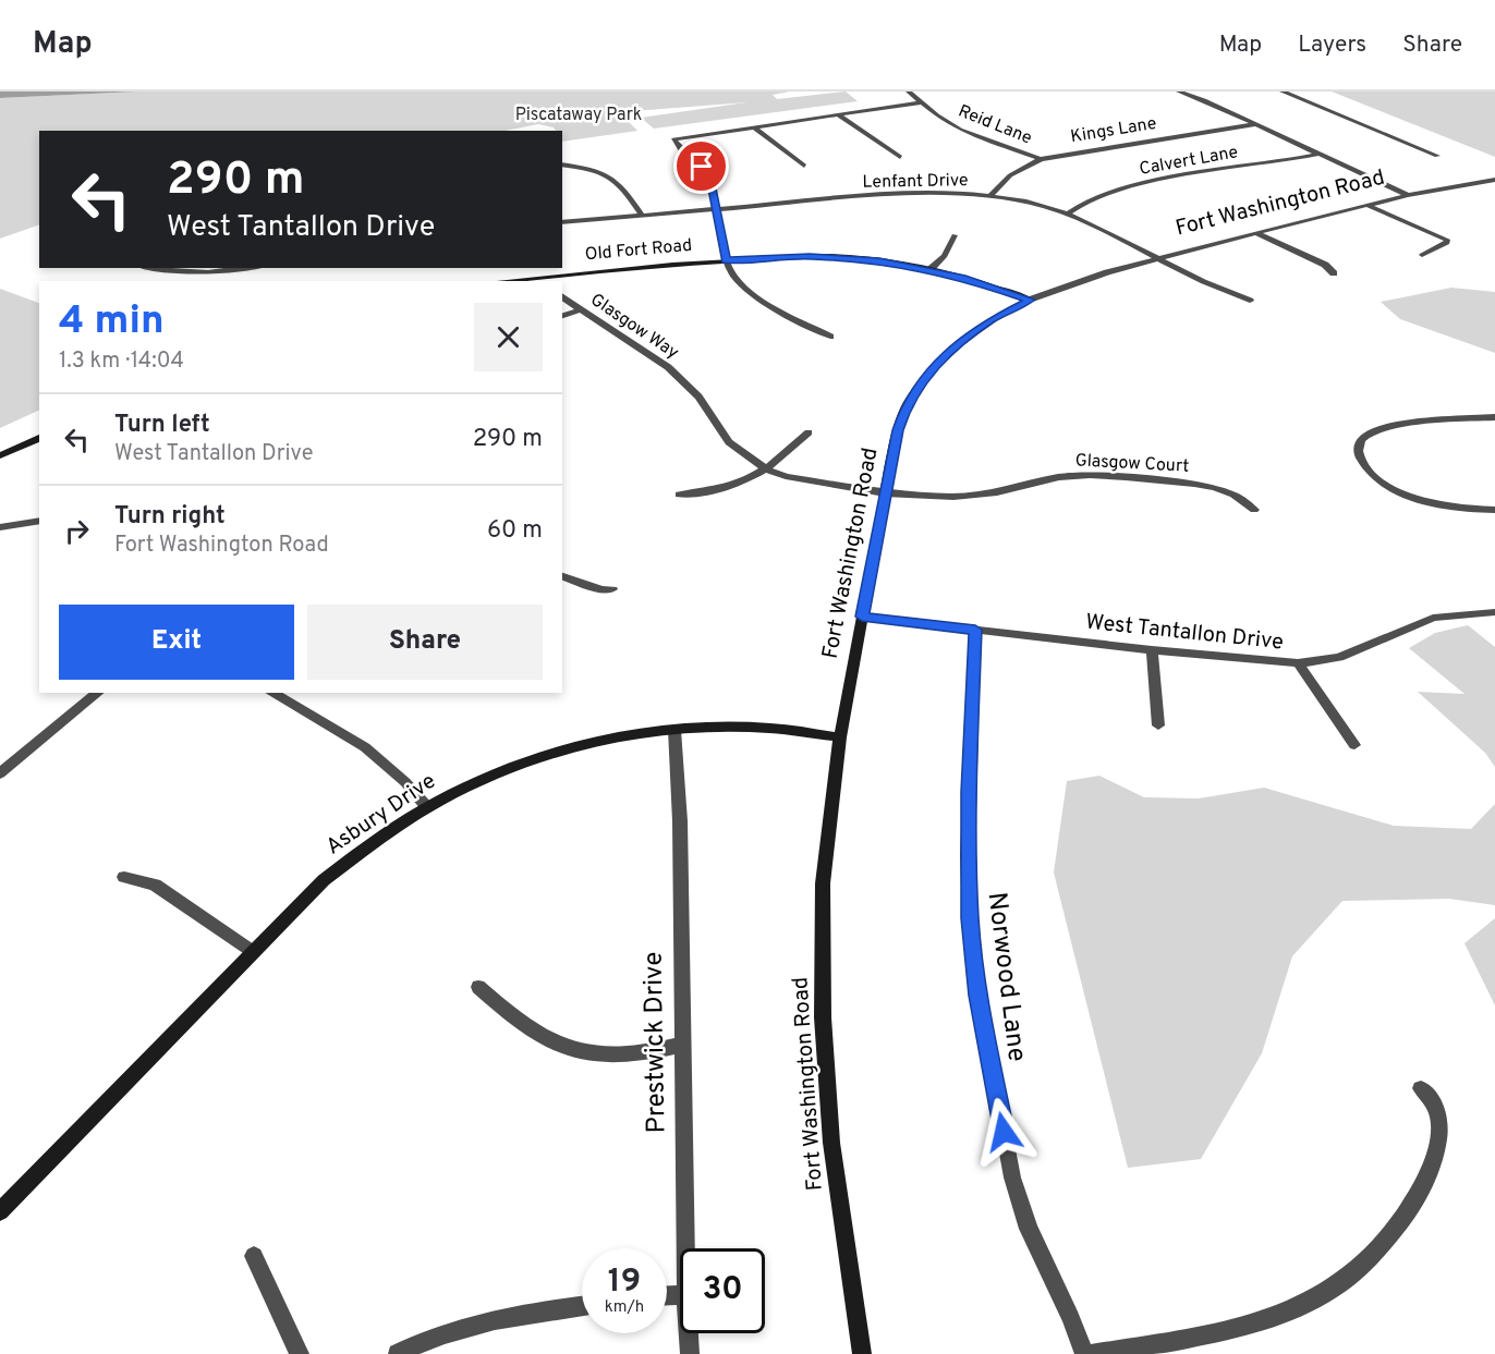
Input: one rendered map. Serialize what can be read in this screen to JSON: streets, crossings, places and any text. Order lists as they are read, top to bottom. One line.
{"streets":{"main road":["Fort Washington Road","Old Fort Road","Asbury Drive"],"street":["Reid Lane","Kings Lane","Calvert Lane","Lenfant Drive","Glasgow Way","Glasgow Court","West Tantallon Drive","Norwood Lane","Prestwick Drive"]},"crossings":[["Reid Lane","Kings Lane"],["Kings Lane","Lenfant Drive"],["Calvert Lane","Lenfant Drive"],["Lenfant Drive","Fort Washington Road"],["Fort Washington Road","Old Fort Road"],["Fort Washington Road","Glasgow Way"],["Fort Washington Road","Glasgow Court"],["Fort Washington Road","West Tantallon Drive"],["Fort Washington Road","Asbury Drive"],["Glasgow Way","Glasgow Court"],["West Tantallon Drive","Norwood Lane"],["Asbury Drive","Prestwick Drive"]],"parks":["Piscataway Park"],"page":{"header":"Map","nav":["Map","Layers","Share"],"turn":["290 m","West Tantallon Drive"],"heading":["4 min","1.3 km · 14:04"],"list":[{"name":"Turn left","note":"West Tantallon Drive","value":"290 m"},{"name":"Turn right","note":"Fort Washington Road","value":"60 m"}],"buttons":["Exit","Share"],"speed":"19 km/h","limit":"30"}}
